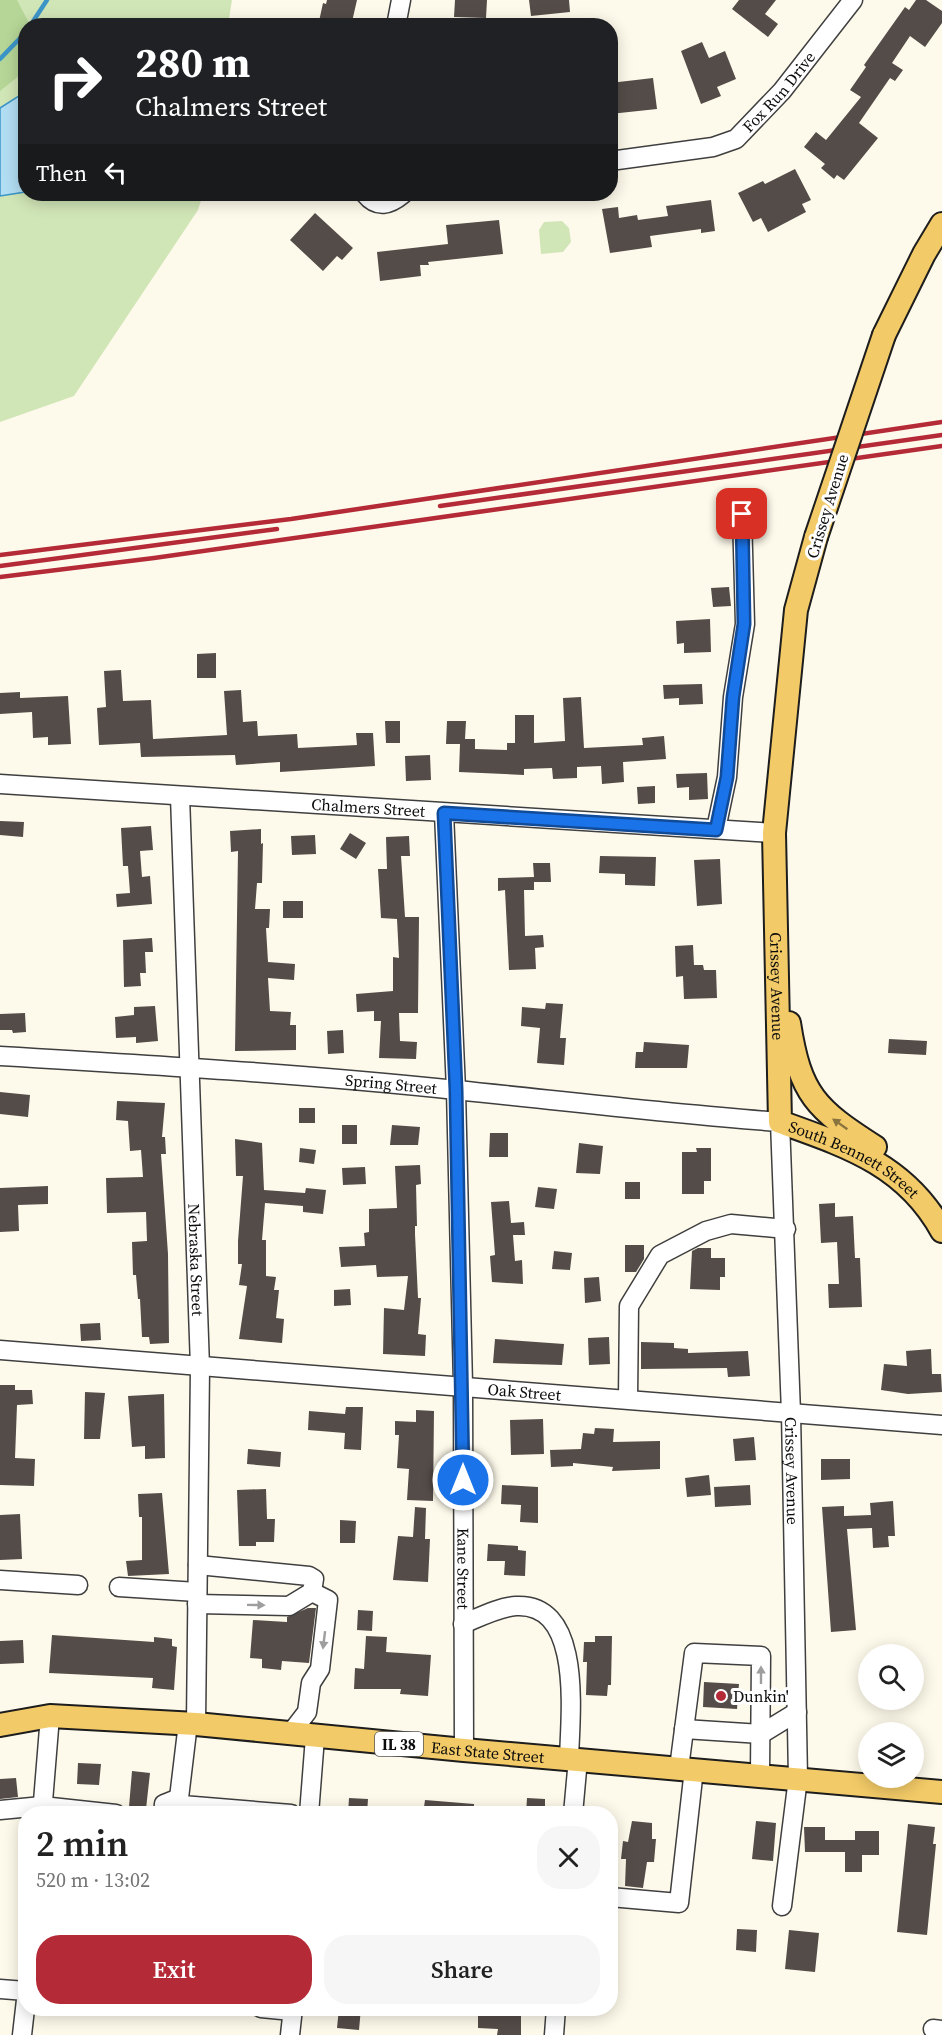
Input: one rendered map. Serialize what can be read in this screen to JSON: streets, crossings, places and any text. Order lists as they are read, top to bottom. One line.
{"streets":{"main road":["Crissey Avenue","South Bennett Street","IL 38","East State Street"],"street":["Fox Run Drive","Chalmers Street","Spring Street","Nebraska Street","Oak Street","Kane Street"]},"crossings":[["Crissey Avenue","Chalmers Street"],["Crissey Avenue","Spring Street"],["Crissey Avenue","South Bennett Street"],["Crissey Avenue","Oak Street"],["Crissey Avenue","East State Street"],["Chalmers Street","Nebraska Street"],["Chalmers Street","Kane Street"],["Spring Street","South Bennett Street"],["Spring Street","Nebraska Street"],["Spring Street","Kane Street"],["Nebraska Street","Oak Street"],["Nebraska Street","East State Street"],["Oak Street","Kane Street"],["Kane Street","East State Street"]],"places":["Dunkin'"],"page":{"turn":["280 m","Chalmers Street"],"then":"Then","heading":["2 min","520 m · 13:02"],"buttons":["Exit","Share"]}}
